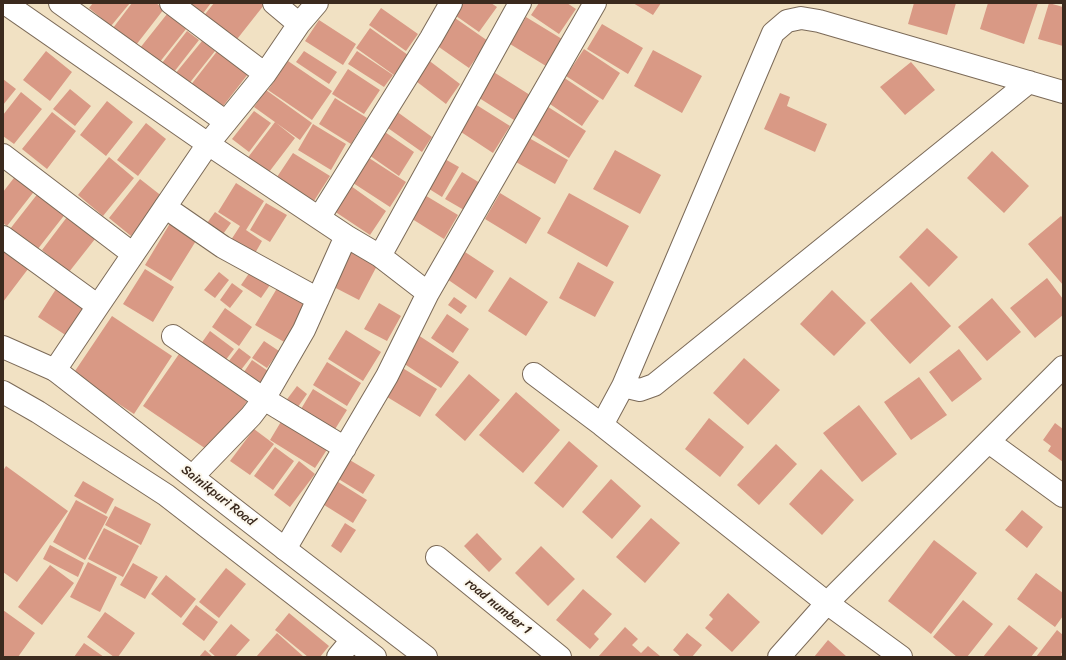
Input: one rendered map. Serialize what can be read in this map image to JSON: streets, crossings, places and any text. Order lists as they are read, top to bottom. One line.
{"streets":{"street":["Sainikpuri Road","road number 1"]}}
